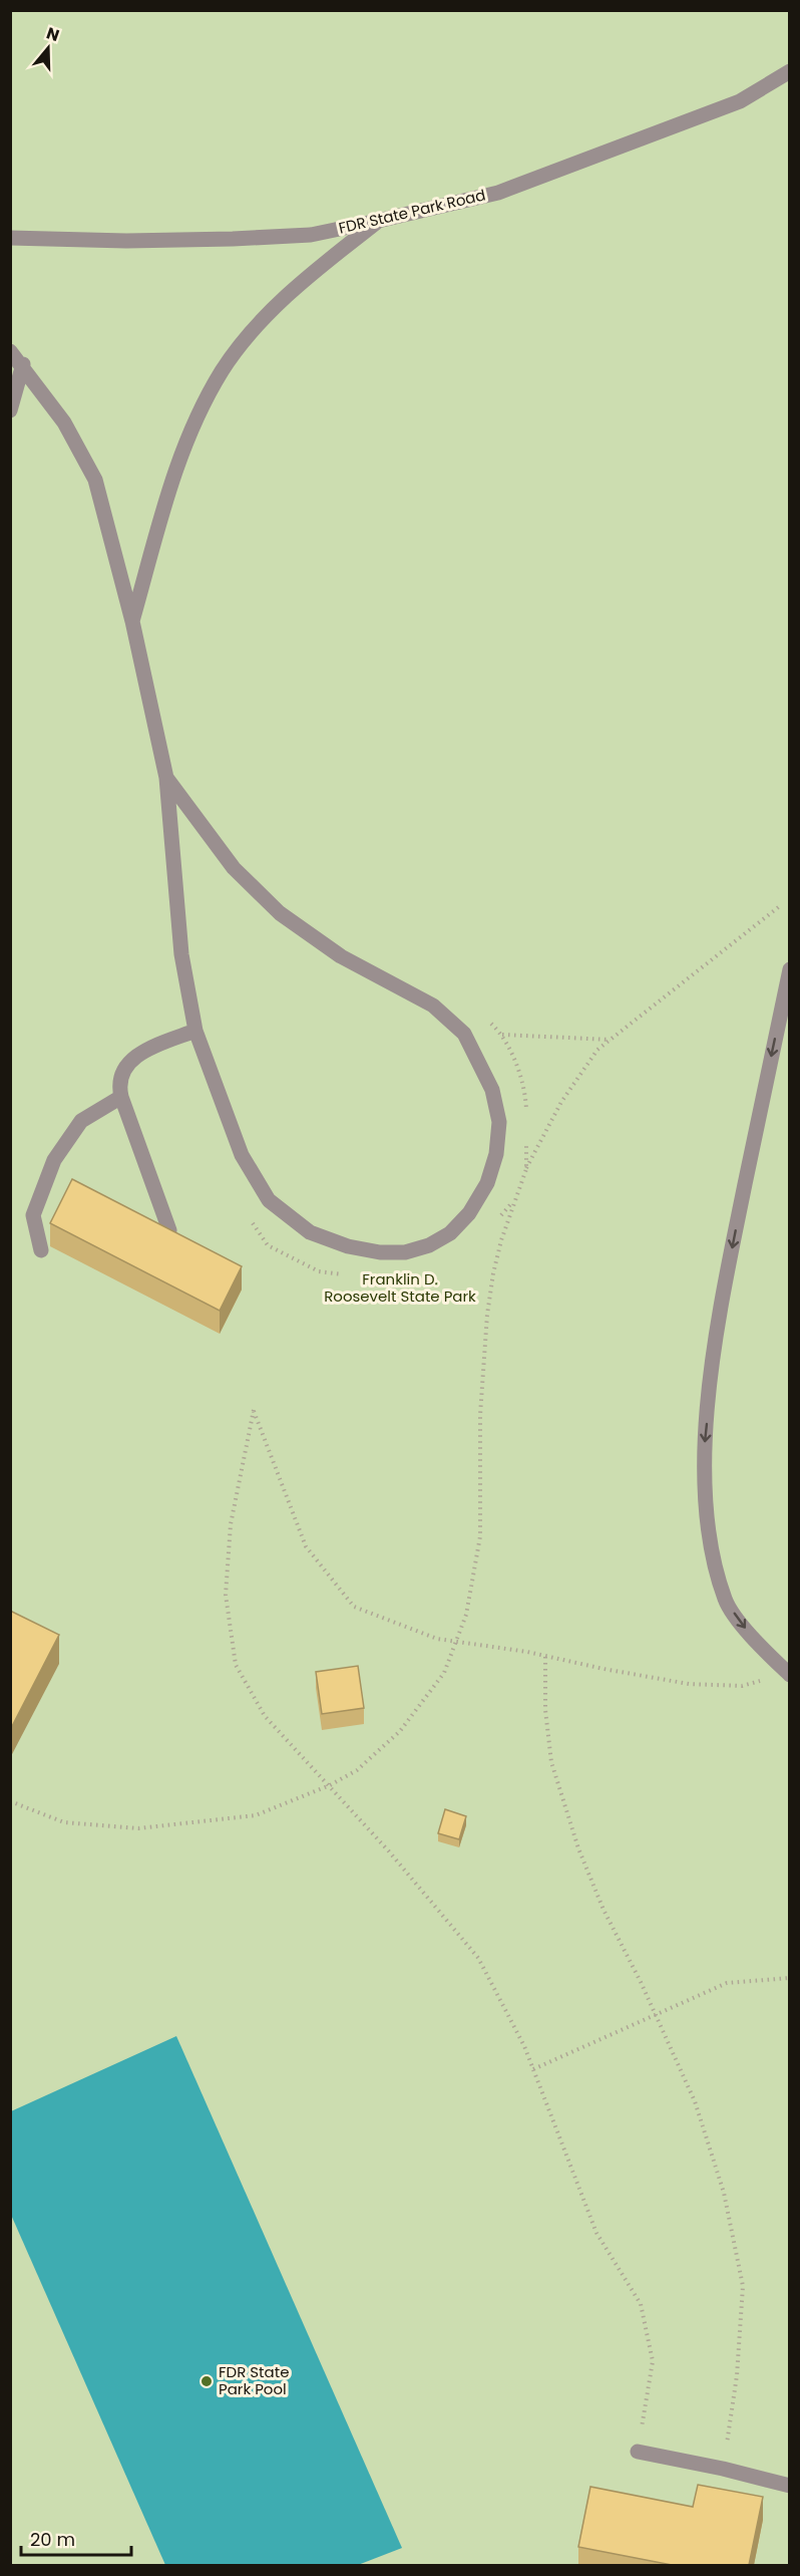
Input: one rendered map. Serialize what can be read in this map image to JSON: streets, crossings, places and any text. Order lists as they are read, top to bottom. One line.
{"streets":{"lane":["FDR State Park Road"]},"parks":["Franklin D. Roosevelt State Park"],"places":["FDR State Park Pool"],"scale_bar":"20 m","north":"top"}
